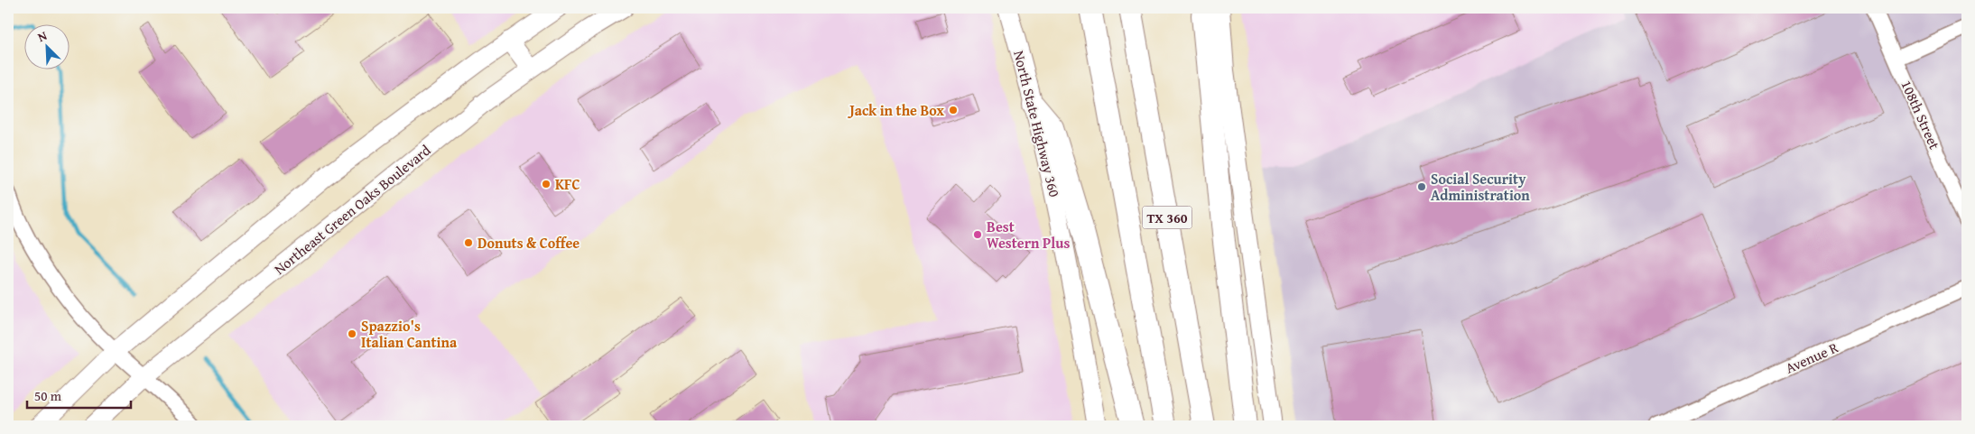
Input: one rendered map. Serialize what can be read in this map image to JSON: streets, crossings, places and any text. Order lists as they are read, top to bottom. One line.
{"streets":{"highway":["TX 360"],"main road":["North State Highway 360","Northeast Green Oaks Boulevard"],"street":["108th Street","Avenue R"]},"places":["Jack in the Box","KFC","Social Security Administration","Best Western Plus","Donuts & Coffee","Spazzio's Italian Cantina"],"scale_bar":"50 m","north":"top left"}
